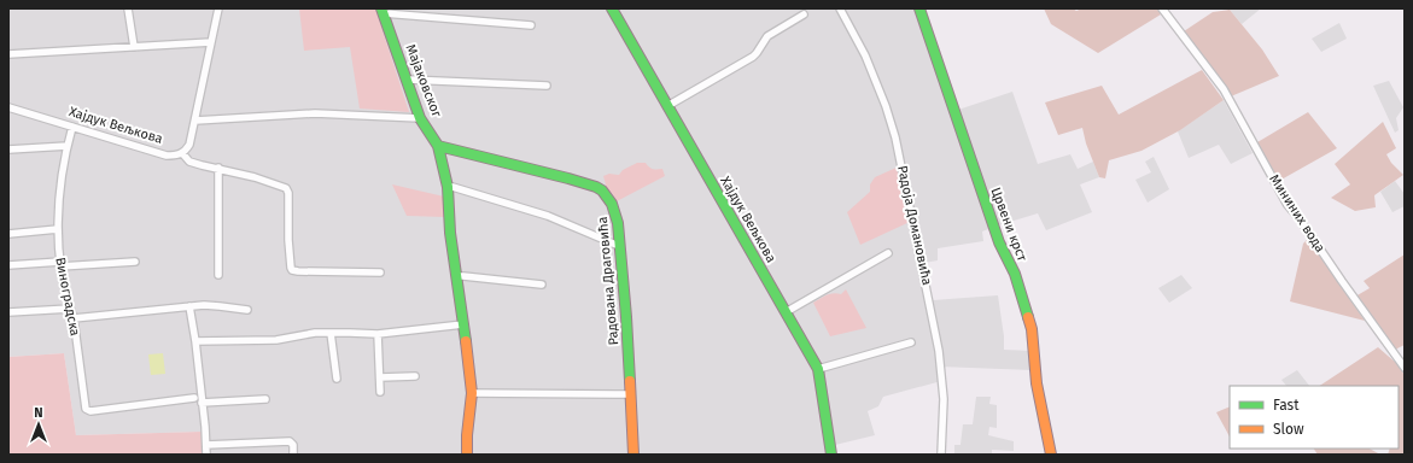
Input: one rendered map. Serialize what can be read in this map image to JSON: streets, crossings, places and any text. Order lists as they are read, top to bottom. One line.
{"streets":{"street":["Мајаковског","Хајдук Вељкова","Мининих вода","Црвени крст","Радоја Домановића","Радована Драговића","Виноградска"]},"crossings":[["Мајаковског","Радована Драговића"],["Хајдук Вељкова","Виноградска"]],"legend":["Fast","Slow"],"north":"top"}
